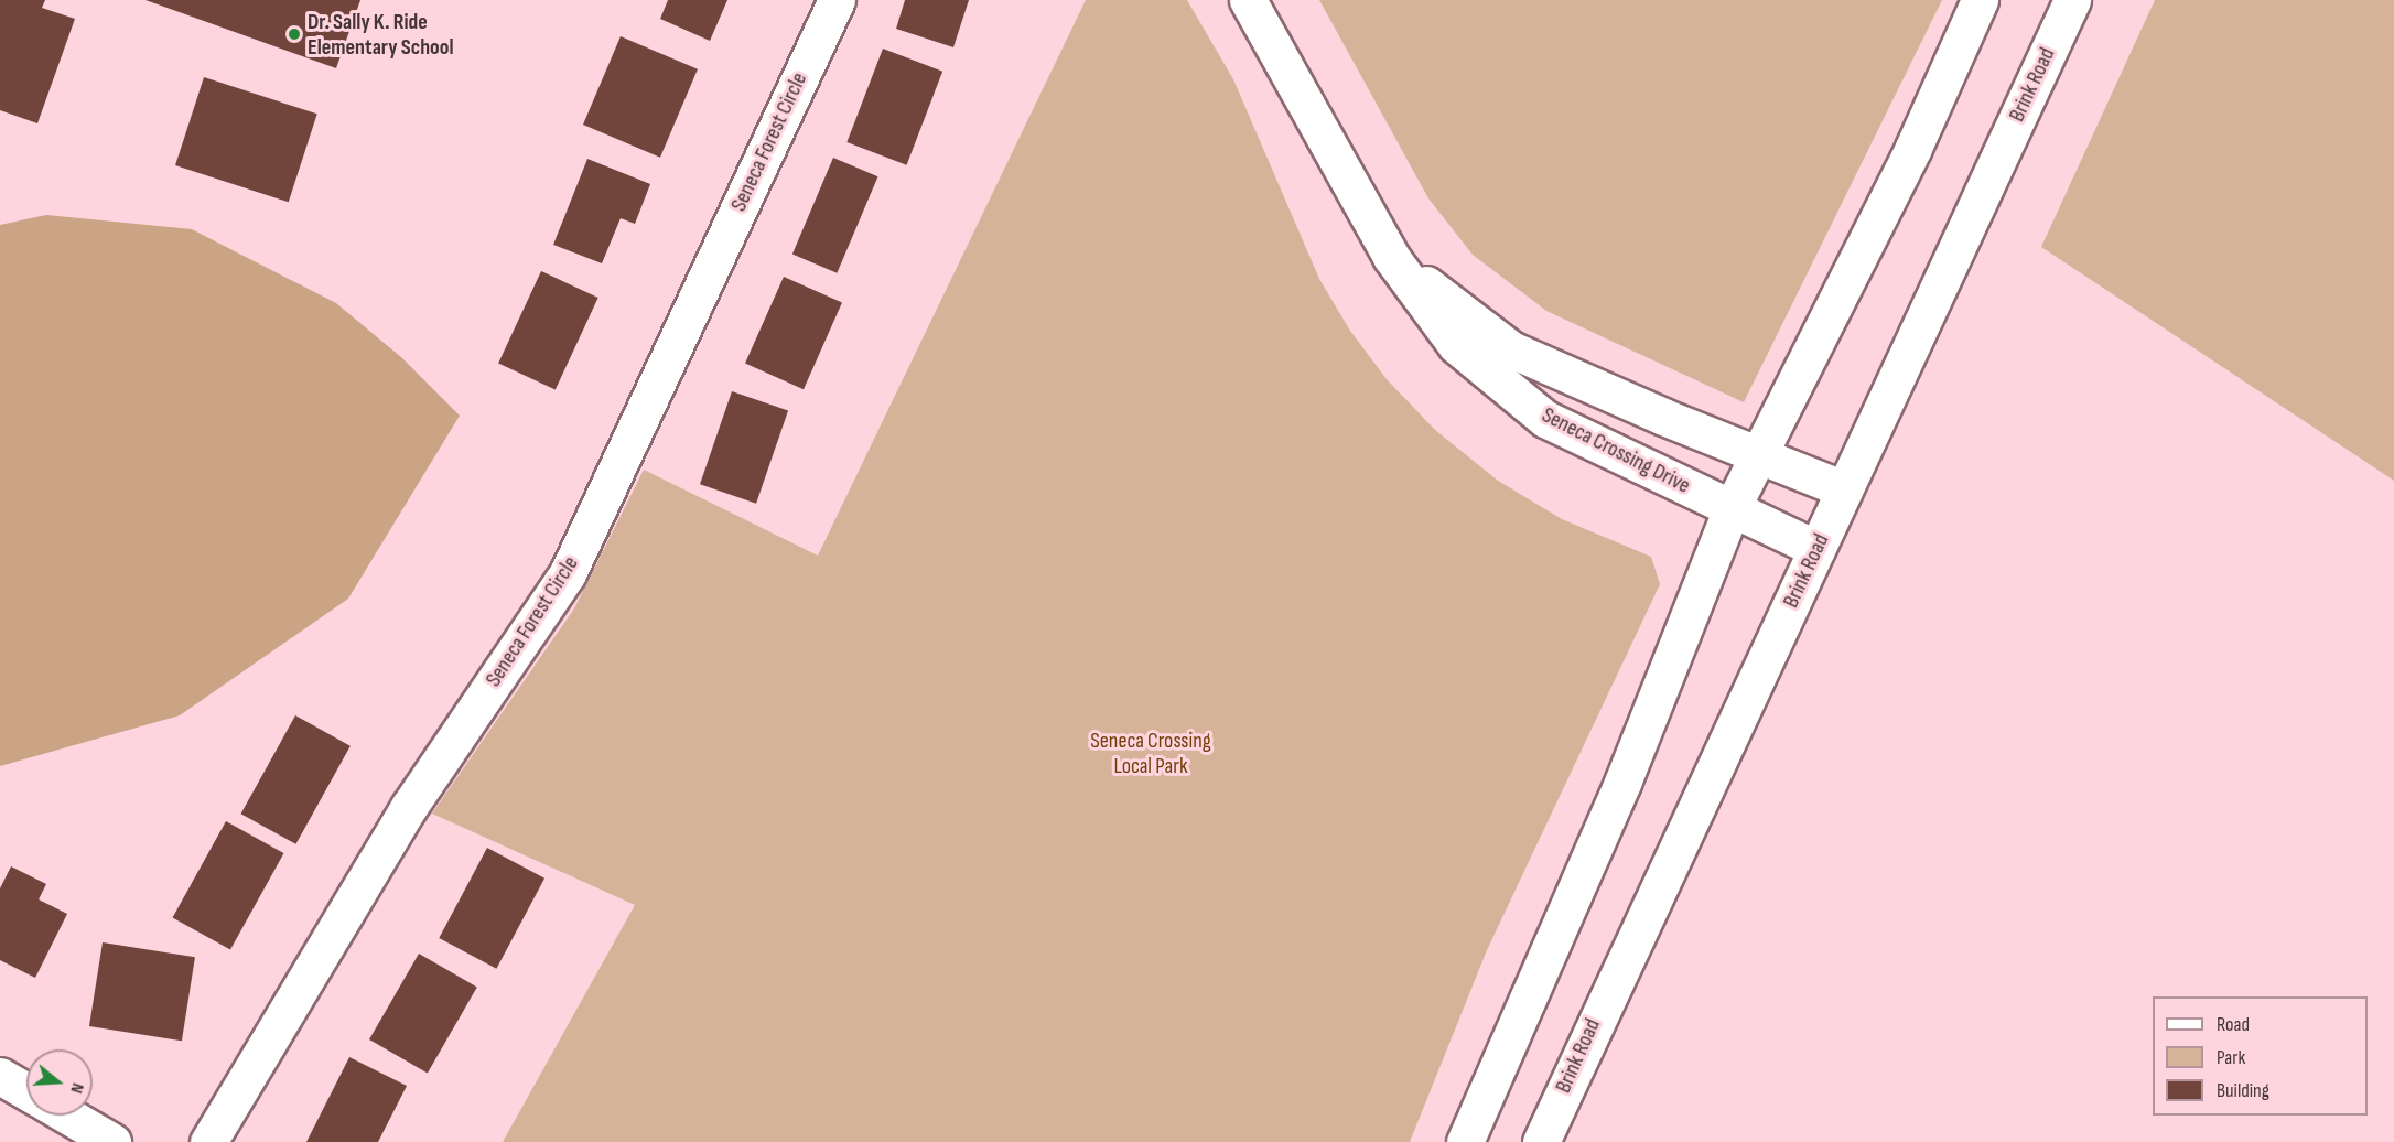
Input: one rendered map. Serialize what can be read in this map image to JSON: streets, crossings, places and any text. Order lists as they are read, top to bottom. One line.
{"streets":{"street":["Brink Road","Seneca Forest Circle","Seneca Crossing Drive"]},"crossings":[["Brink Road","Seneca Crossing Drive"]],"parks":["Seneca Crossing Local Park"],"places":["Dr. Sally K. Ride Elementary School"],"legend":["Road","Park","Building"],"north":"right"}
